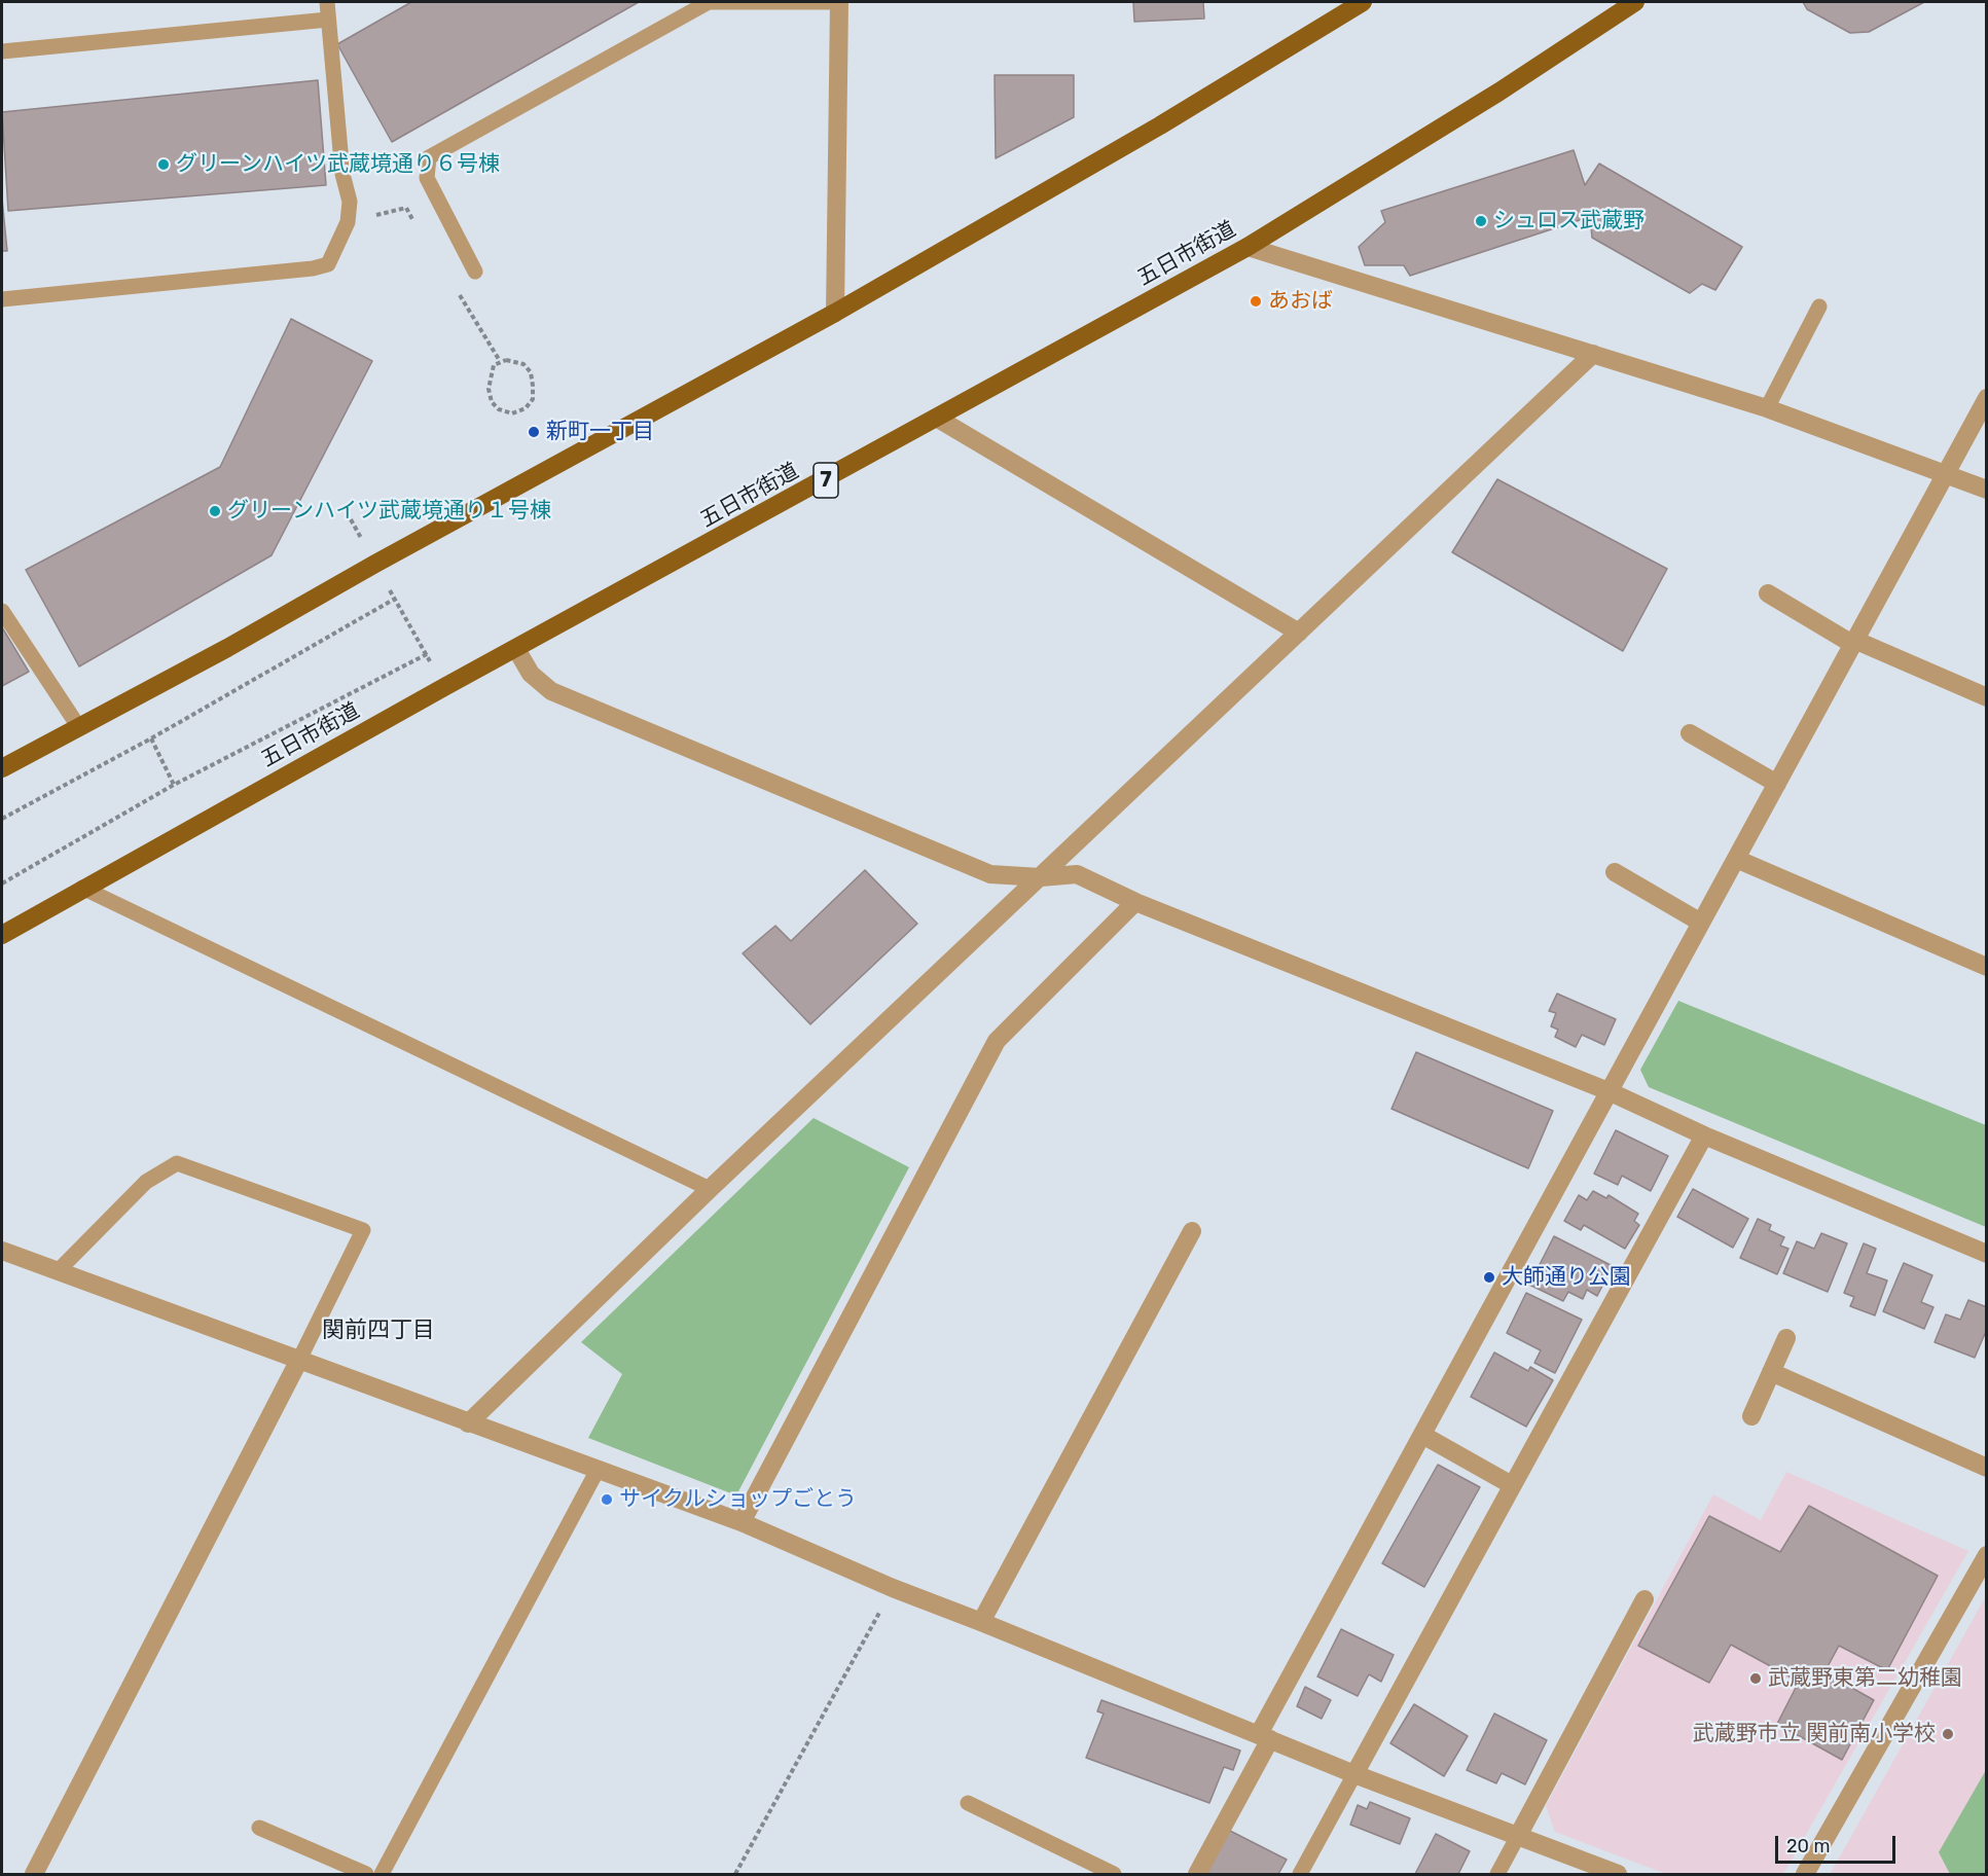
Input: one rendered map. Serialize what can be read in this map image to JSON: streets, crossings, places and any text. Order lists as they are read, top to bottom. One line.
{"streets":{"main road":["五日市街道","7"]},"districts":["関前四丁目"],"places":["グリーンハイツ武蔵境通り６号棟","シュロス武蔵野","あおば","新町一丁目","グリーンハイツ武蔵境通り１号棟","大師通り公園","サイクルショップごとう","武蔵野東第二幼稚園","武蔵野市立 関前南小学校"],"scale_bar":"20 m"}
